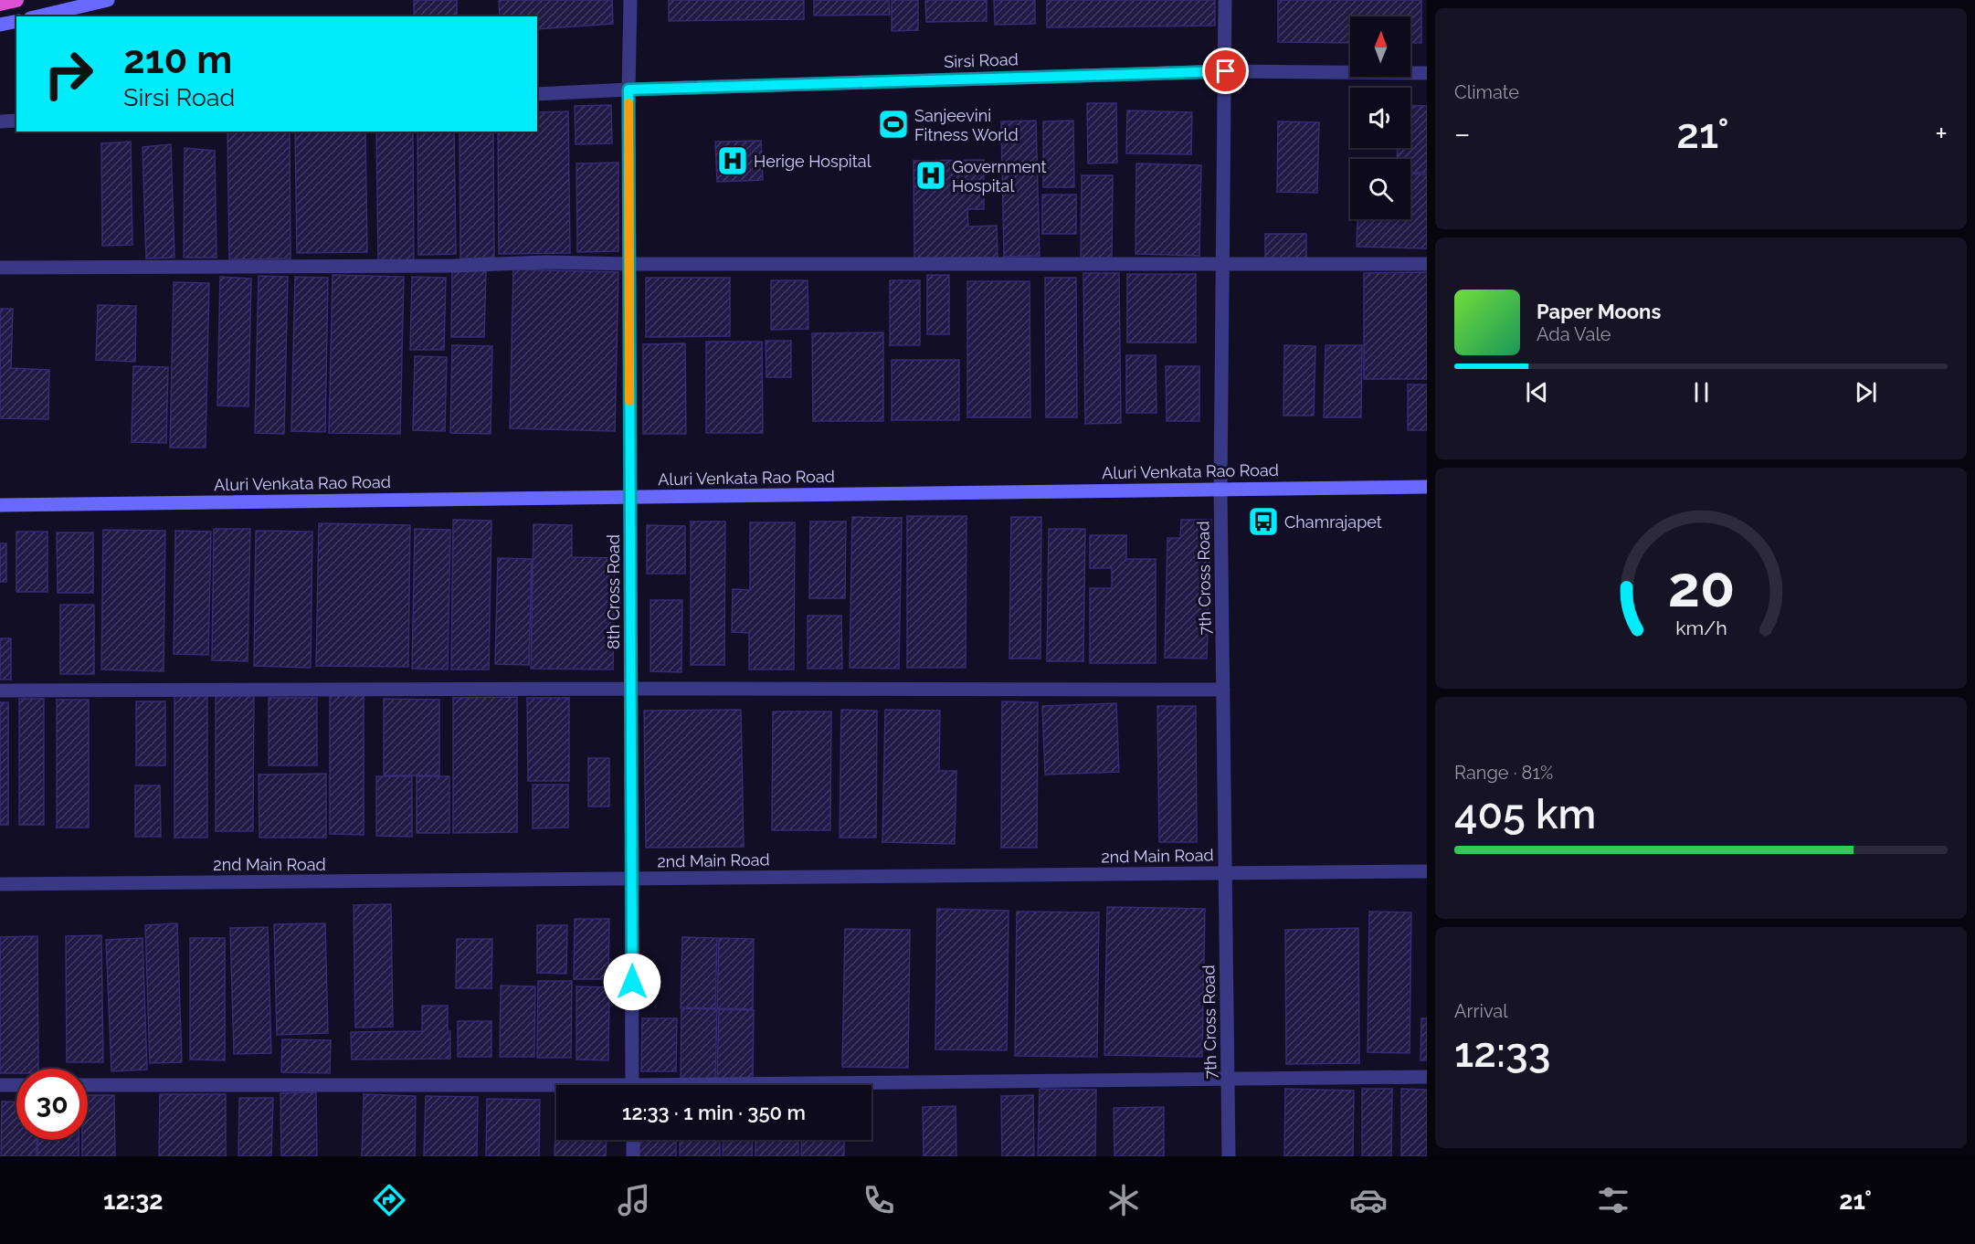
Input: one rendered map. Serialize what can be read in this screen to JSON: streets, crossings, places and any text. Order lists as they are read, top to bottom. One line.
{"streets":{"main road":["Aluri Venkata Rao Road"],"street":["Sirsi Road","7th Cross Road","8th Cross Road","2nd Main Road"]},"crossings":[["Sirsi Road","7th Cross Road"],["Sirsi Road","8th Cross Road"],["Aluri Venkata Rao Road","7th Cross Road"],["Aluri Venkata Rao Road","8th Cross Road"],["7th Cross Road","2nd Main Road"],["8th Cross Road","2nd Main Road"]],"places":{"sports":["Sanjeevini Fitness World"],"hospital":["Herige Hospital","Government Hospital"],"bus stop":["Chamrajapet"]},"north":"top","page":{"tile":["Climate",["Range · 81%","405 km"],["Arrival","12:33"]],"turn":["210 m","Sirsi Road"],"heat":["−","21°","+"],"song":["Paper Moons","Ada Vale"],"limit":"30","trip":"12:33 · 1 min · 350 m","tabs":["12:32","21°"],"gauge":["20","km/h"]}}
